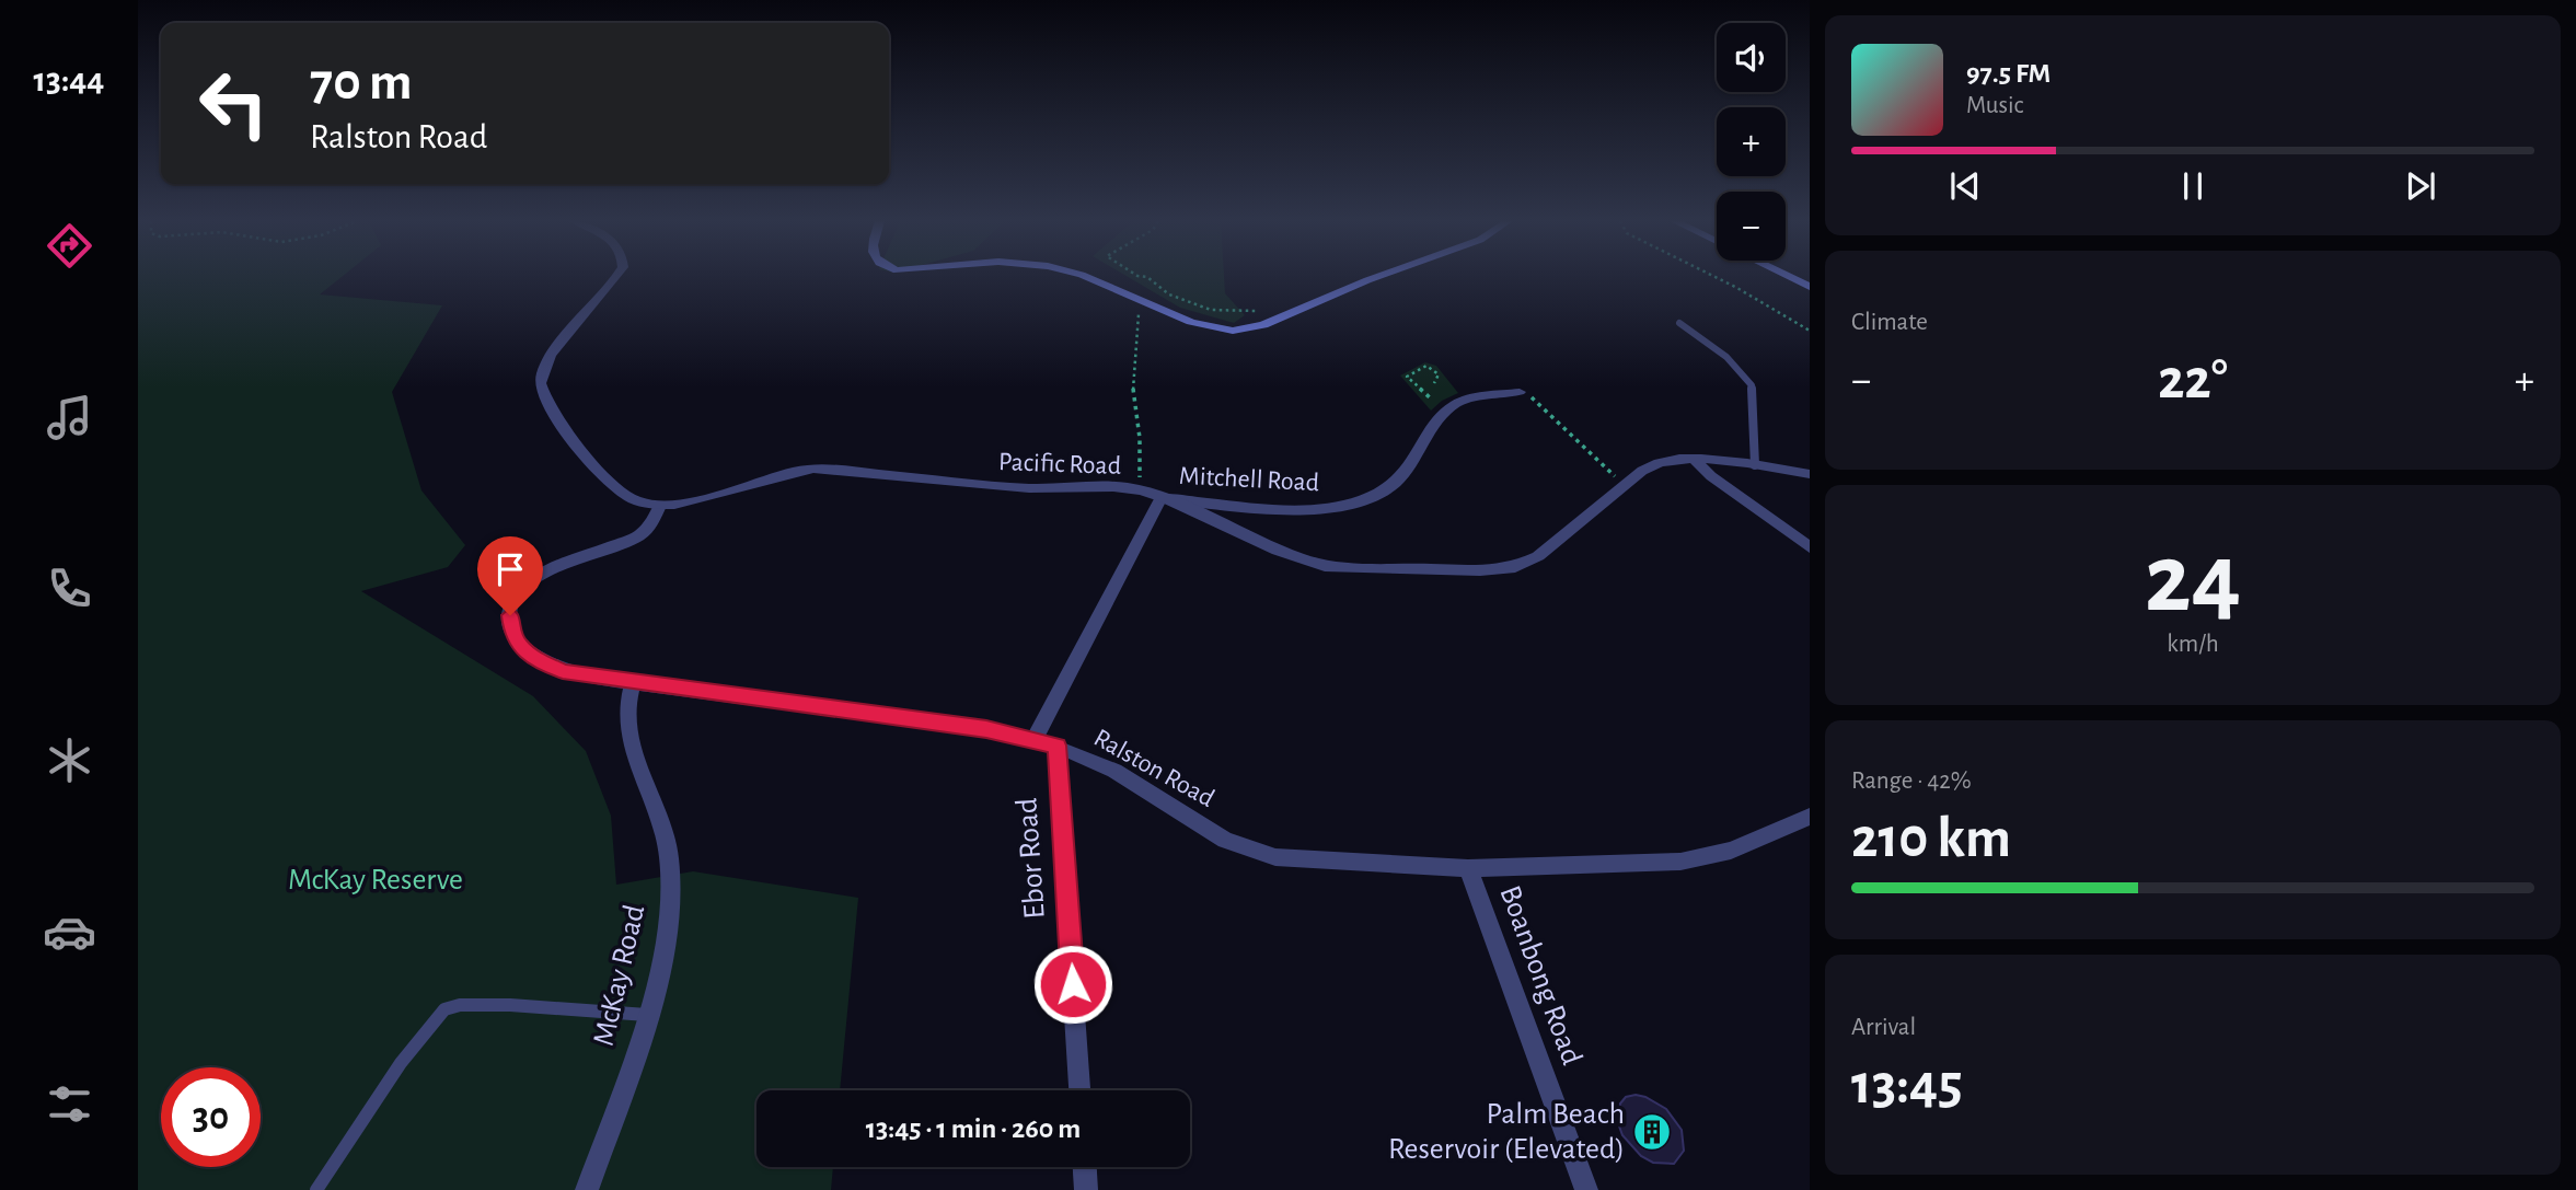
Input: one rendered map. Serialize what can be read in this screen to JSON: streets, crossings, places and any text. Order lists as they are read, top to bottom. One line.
{"streets":{"street":["Pacific Road","Mitchell Road","Ralston Road","Ebor Road","McKay Road","Boanbong Road"]},"crossings":[["Pacific Road","Mitchell Road"],["Pacific Road","Ralston Road"],["Ralston Road","Ebor Road"],["Ralston Road","McKay Road"],["Ralston Road","Boanbong Road"]],"parks":["McKay Reserve"],"places":{"building":["Palm Beach Reservoir (Elevated)"]},"page":{"tabs":"13:44","map_buttons":["+","−"],"turn":["70 m","Ralston Road"],"song":["97.5 FM","Music"],"tile":["Climate",["24","km/h"],["Range · 42%","210 km"],["Arrival","13:45"]],"heat":["−","22°","+"],"limit":"30","trip":"13:45 · 1 min · 260 m"}}
